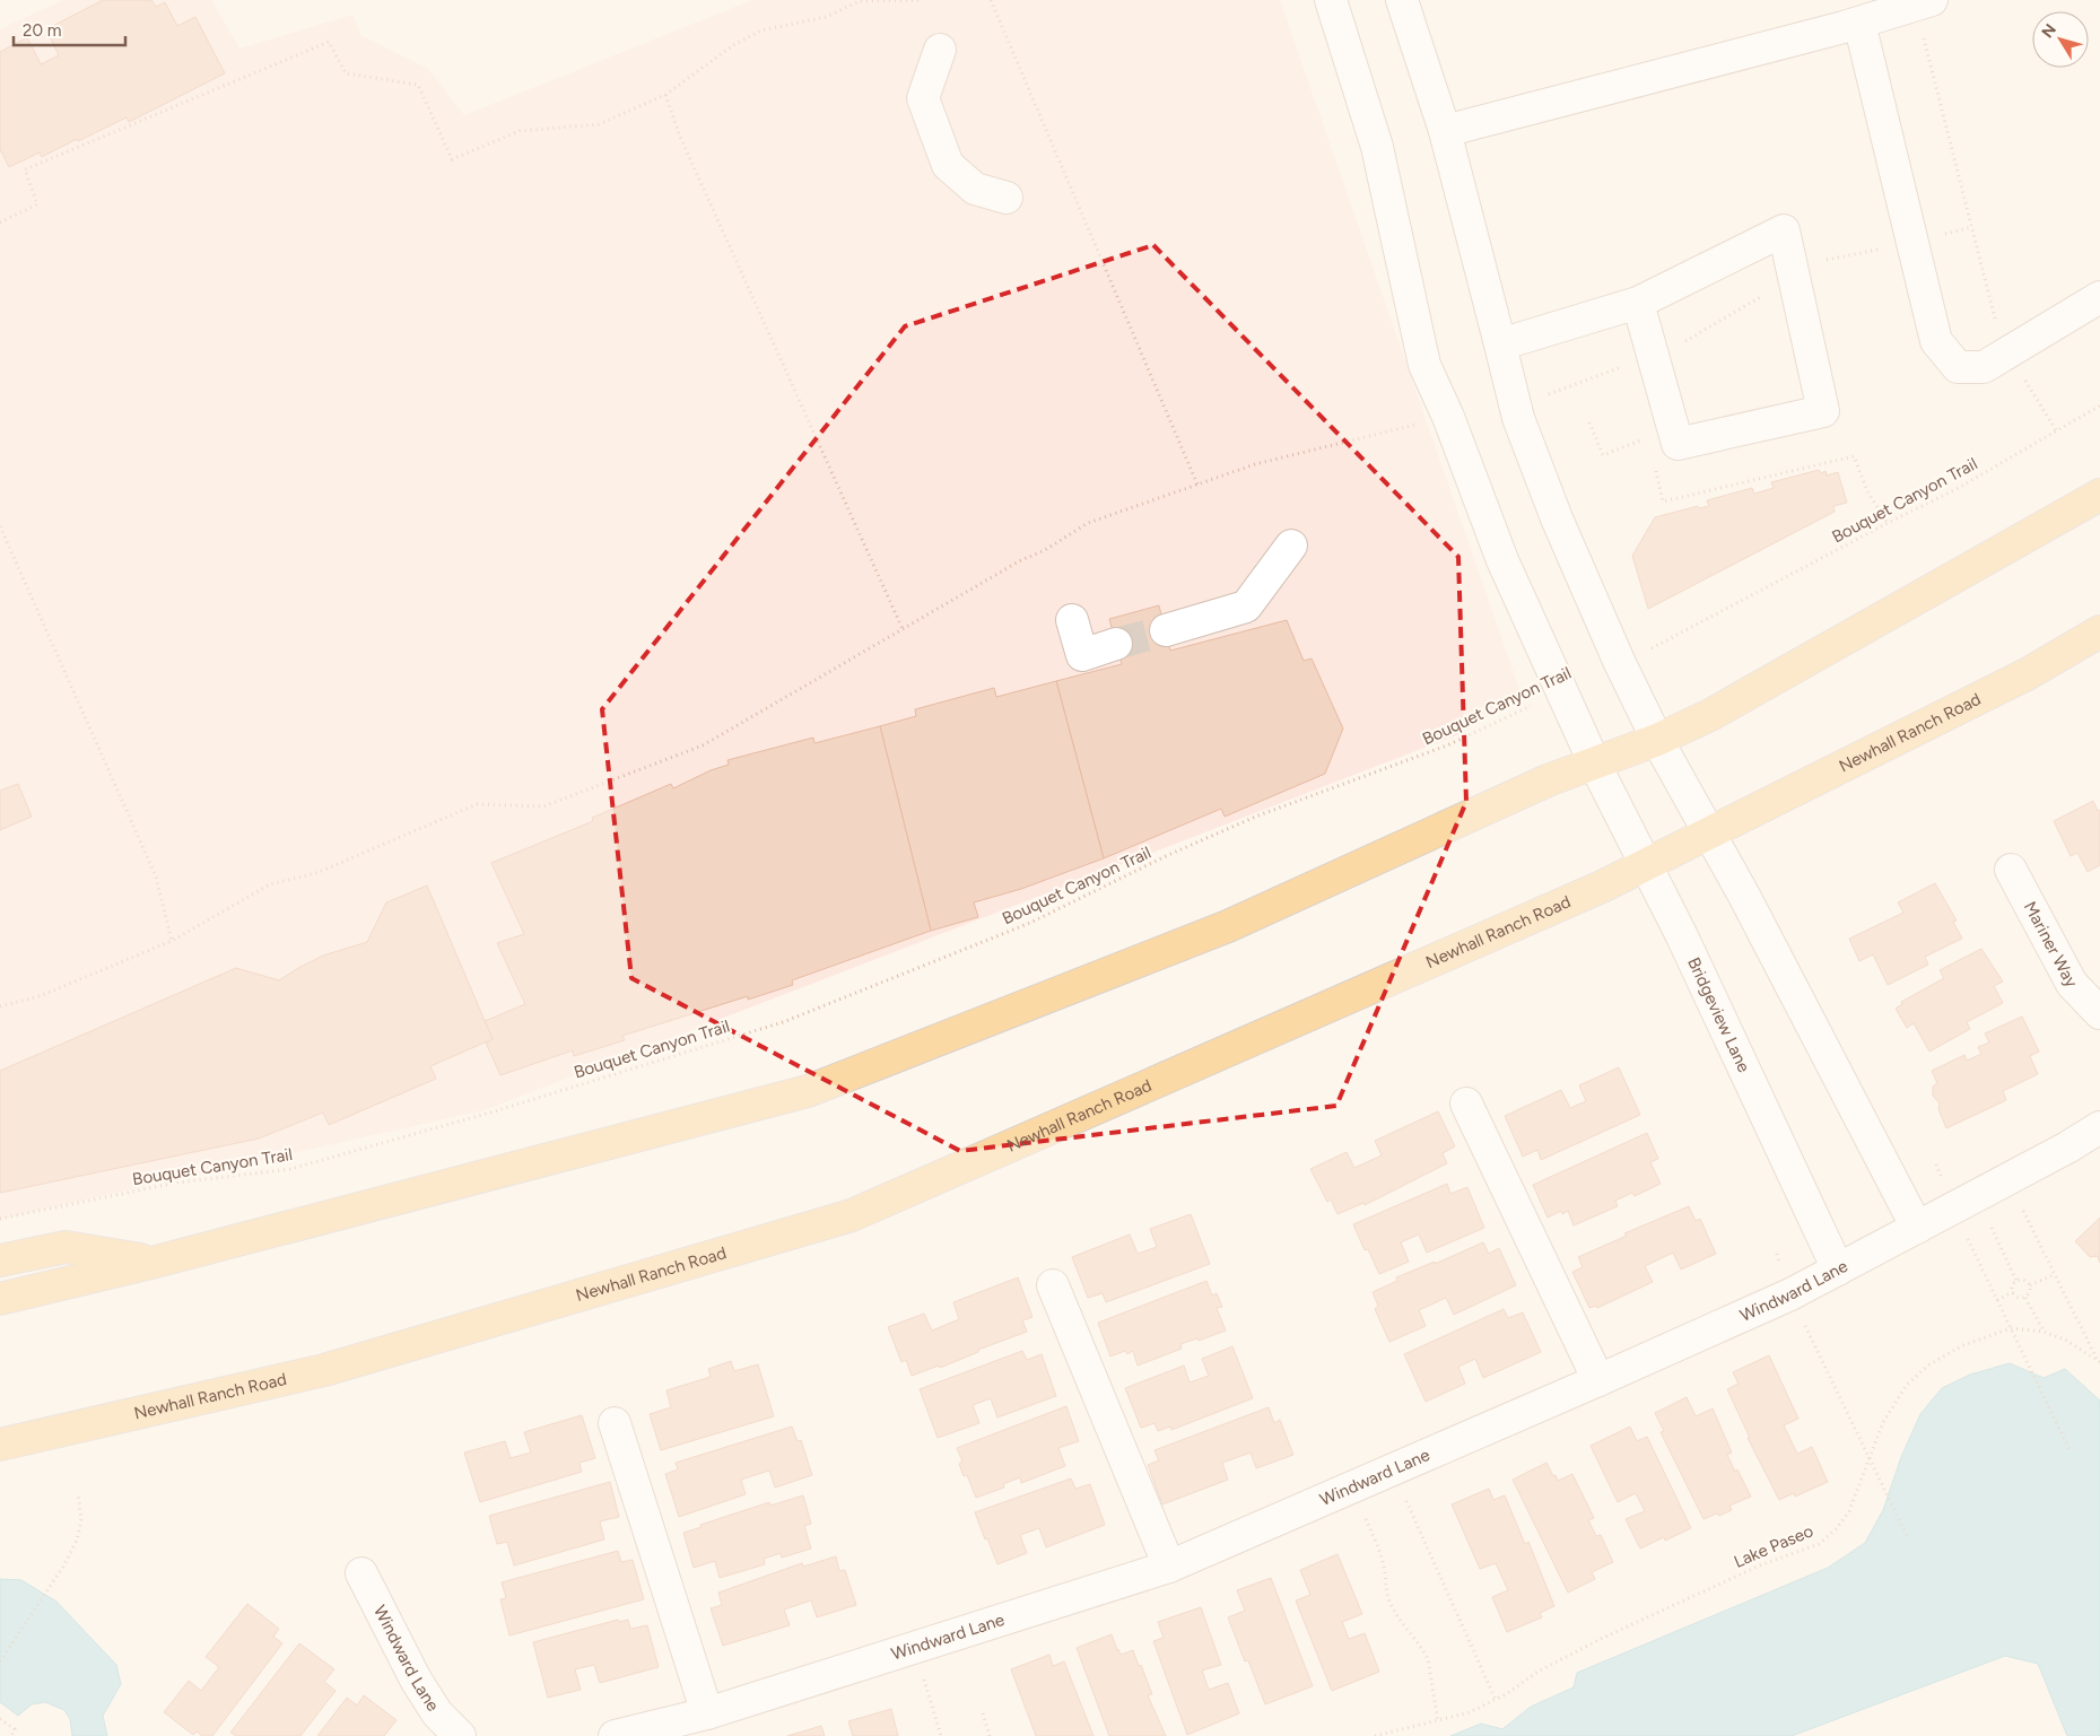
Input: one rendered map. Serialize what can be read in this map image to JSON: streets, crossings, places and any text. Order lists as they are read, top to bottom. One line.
{"streets":{"main road":["Newhall Ranch Road"],"street":["Mariner Way","Bridgeview Lane","Windward Lane"],"path":["Bouquet Canyon Trail","Lake Paseo"]},"crossings":[["Bouquet Canyon Trail","Bridgeview Lane"],["Newhall Ranch Road","Bridgeview Lane"],["Bridgeview Lane","Windward Lane"]],"scale_bar":"20 m","north":"top left"}
